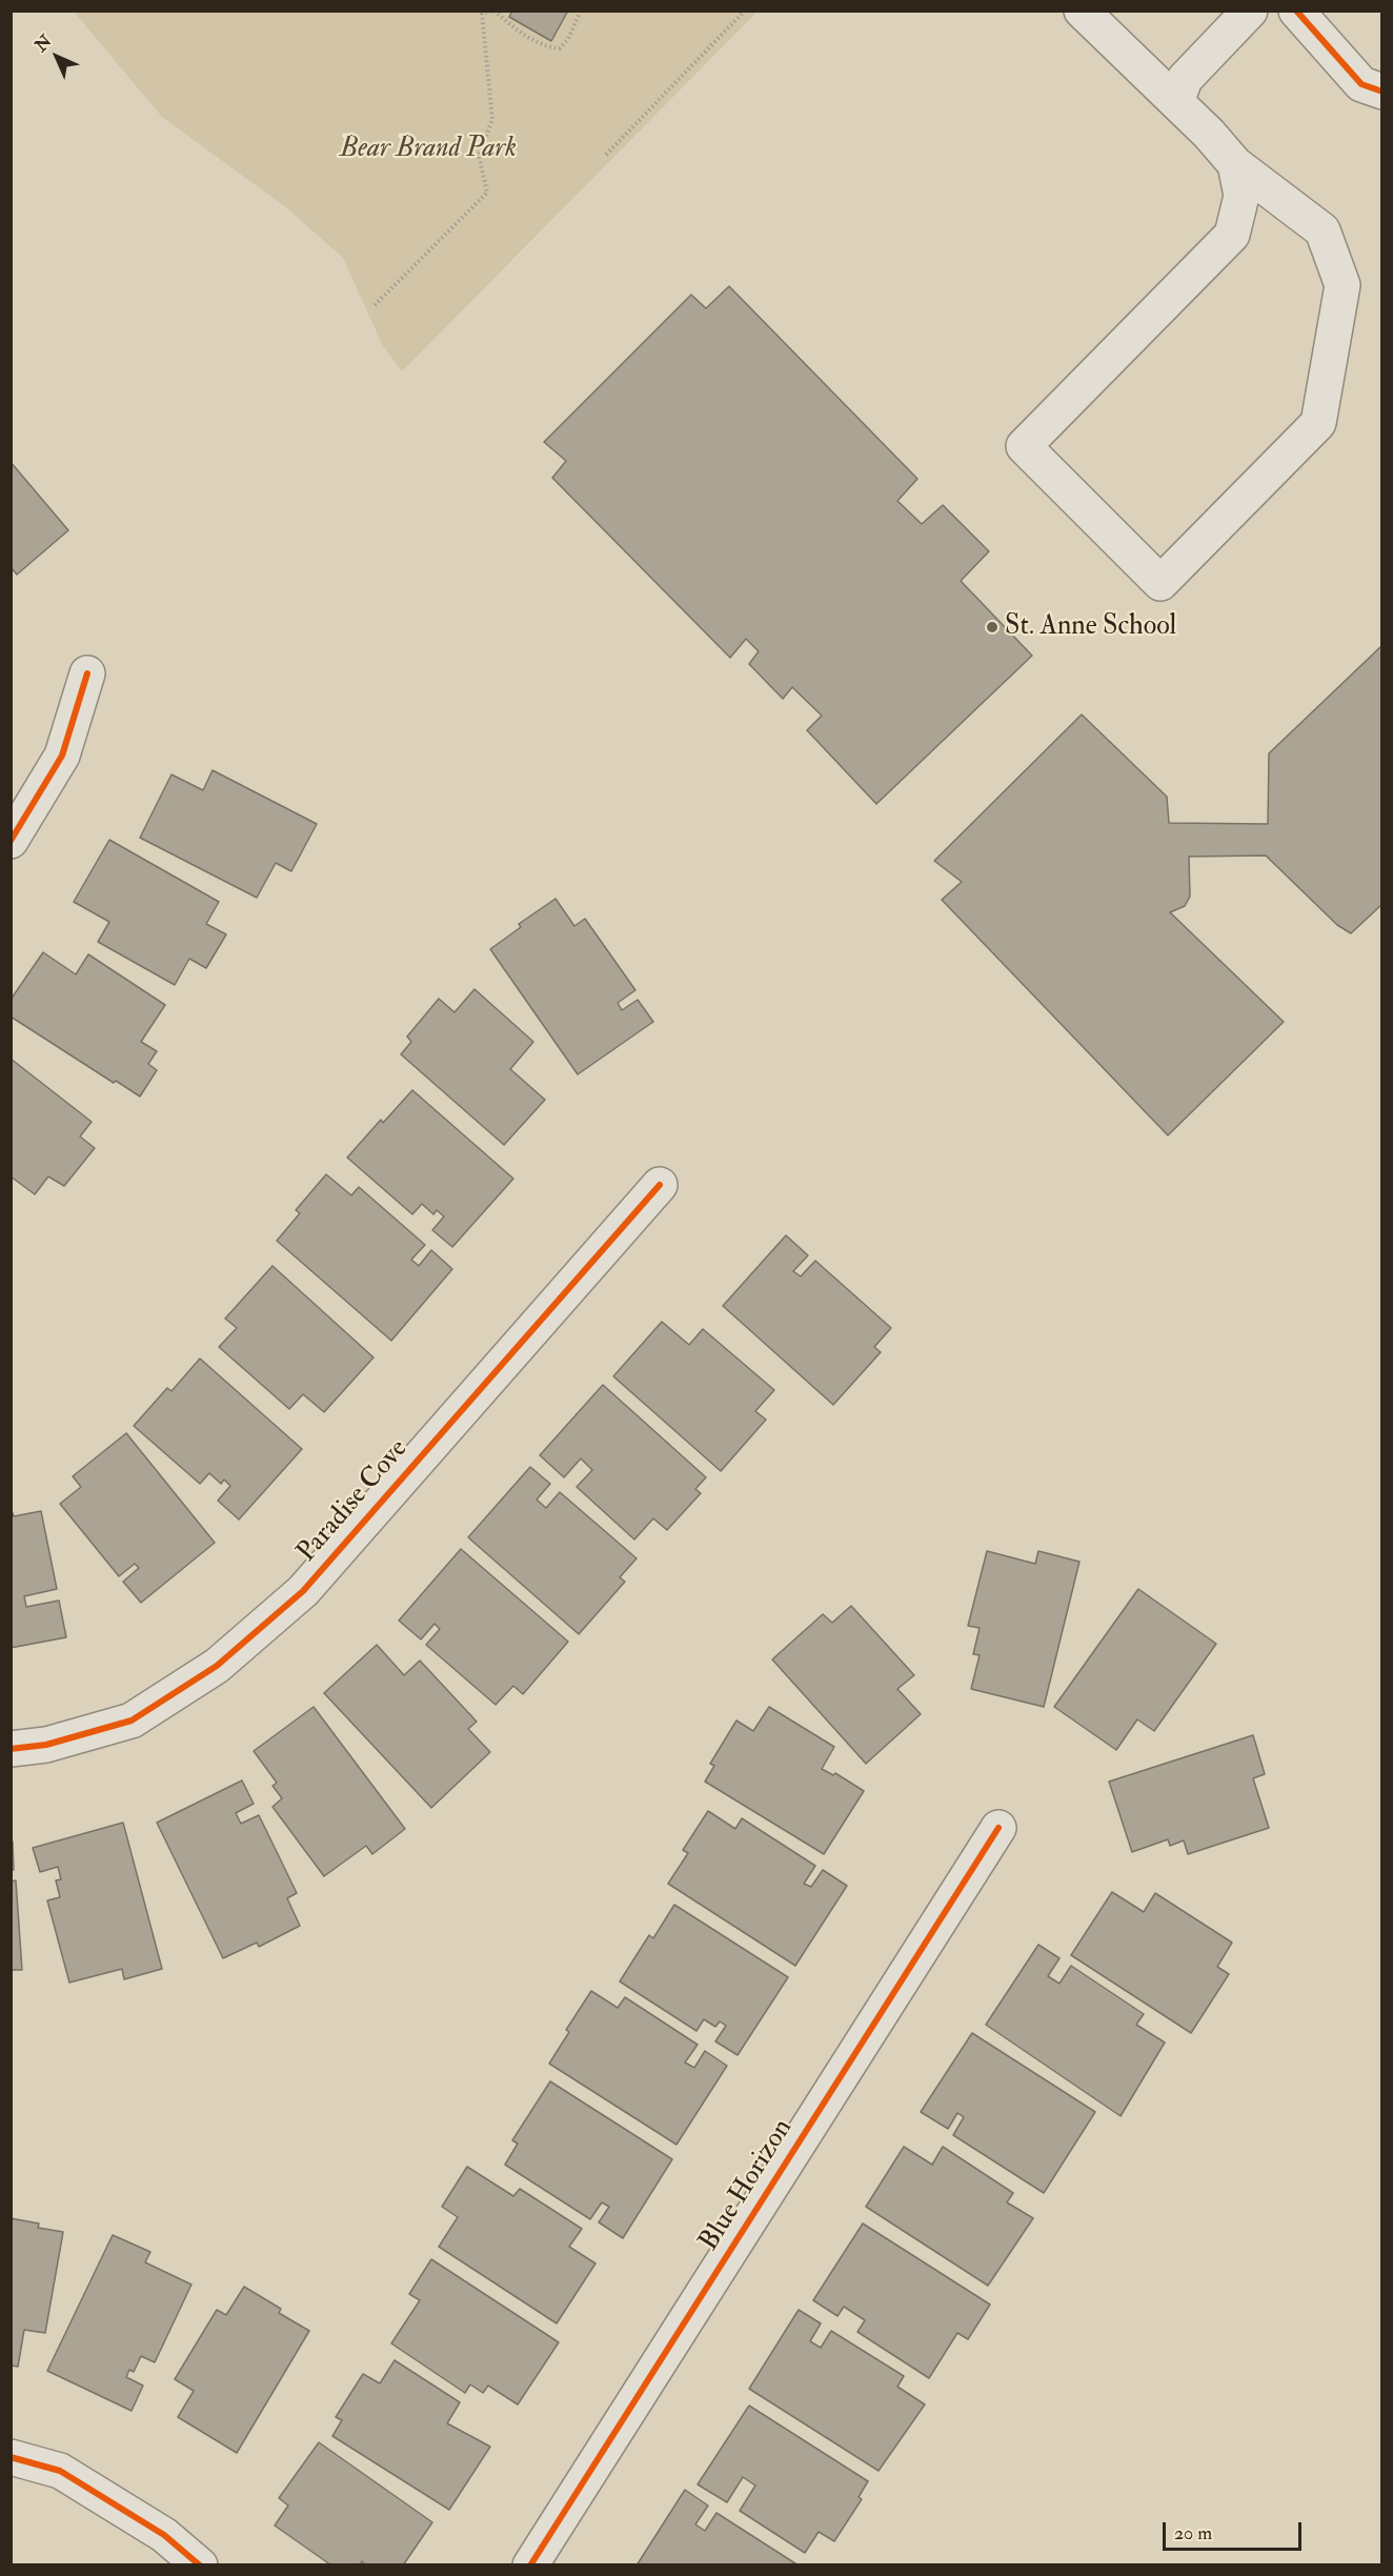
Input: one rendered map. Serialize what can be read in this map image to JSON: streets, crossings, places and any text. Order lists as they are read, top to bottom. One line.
{"streets":{"street":["Paradise Cove","Blue Horizon"]},"parks":["Bear Brand Park"],"places":["St. Anne School"],"scale_bar":"20 m","north":"top left"}
